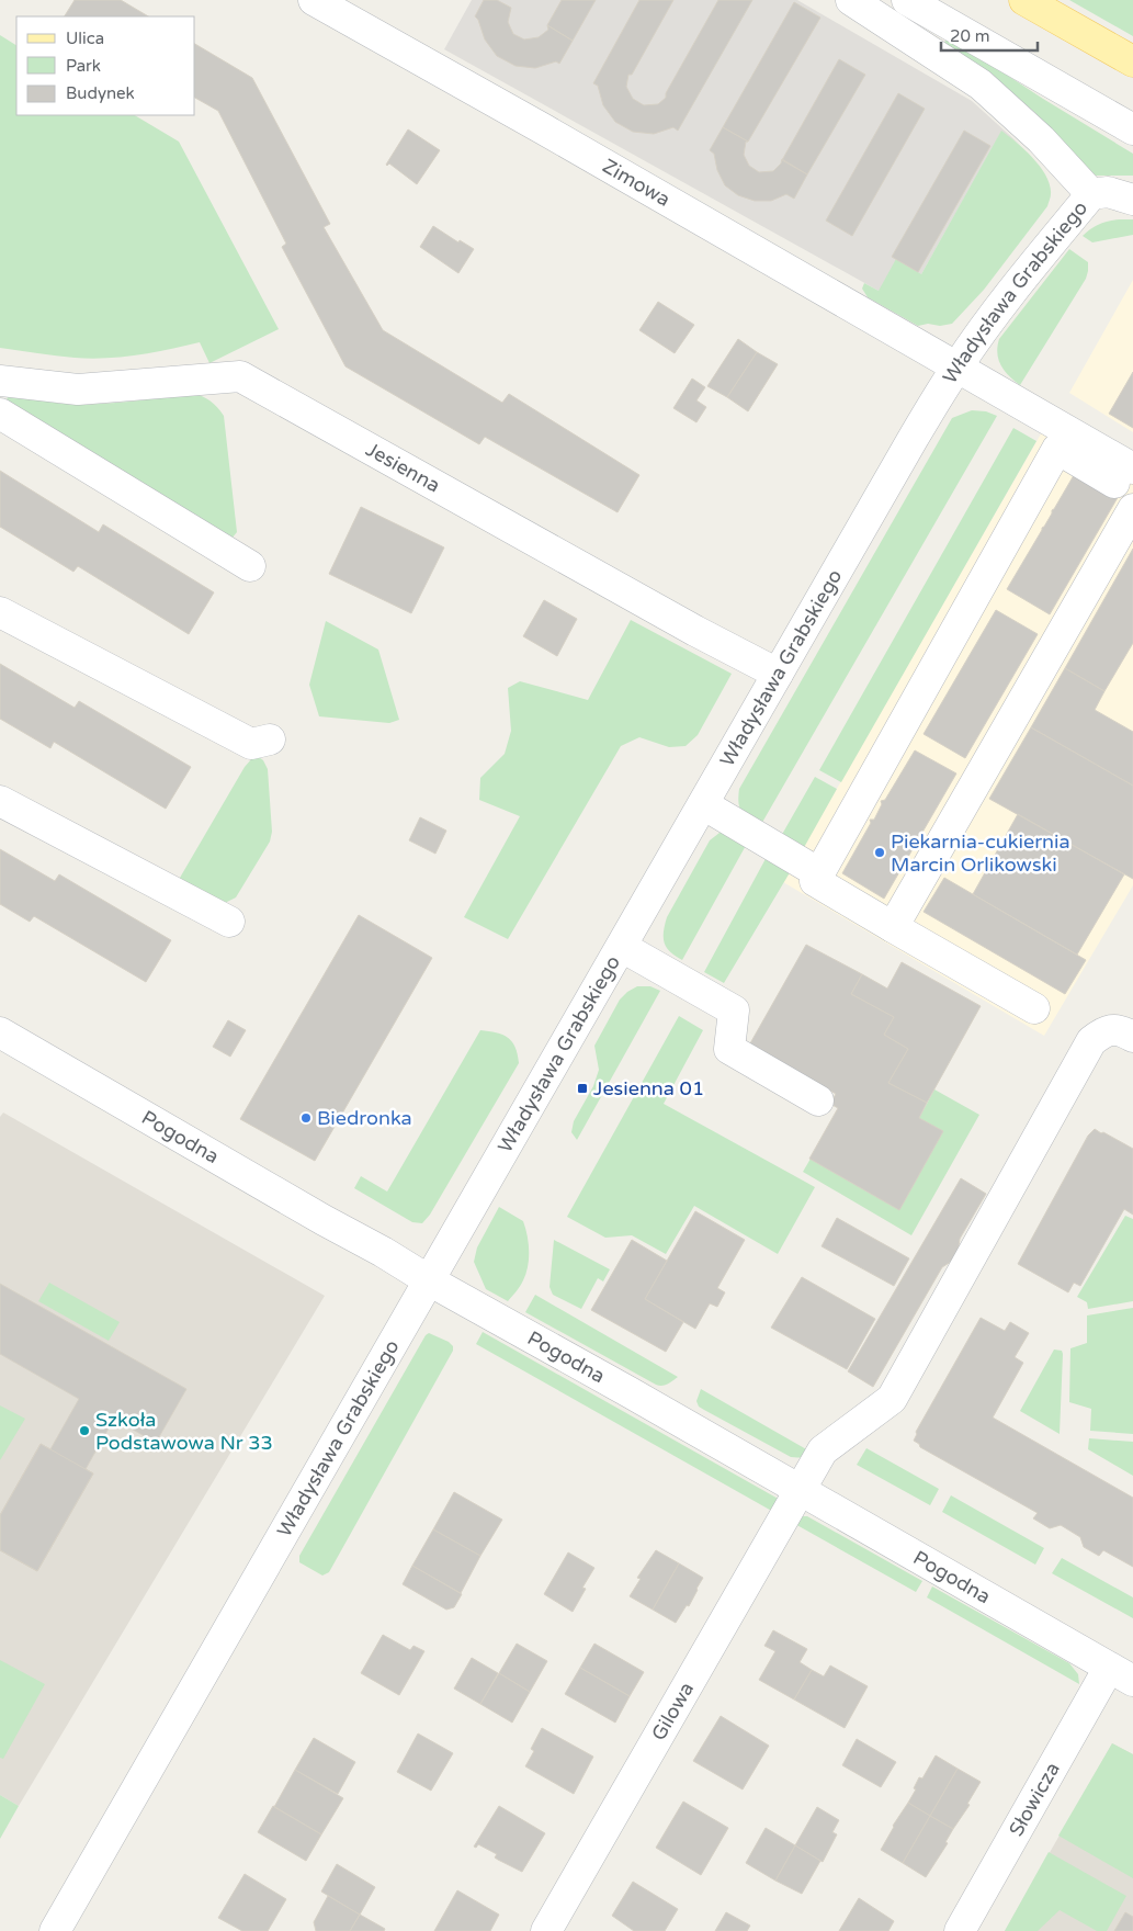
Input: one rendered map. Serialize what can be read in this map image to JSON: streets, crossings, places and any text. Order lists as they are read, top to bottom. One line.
{"streets":{"street":["Zimowa","Władysława Grabskiego","Jesienna","Pogodna","Gilowa","Słowicza"]},"crossings":[["Zimowa","Władysława Grabskiego"],["Władysława Grabskiego","Jesienna"],["Władysława Grabskiego","Pogodna"],["Pogodna","Gilowa"],["Pogodna","Słowicza"]],"places":{"other":["Piekarnia-cukiernia Marcin Orlikowski","Biedronka","Szkoła Podstawowa Nr 33"],"transit":["Jesienna 01"]},"legend":["Ulica","Park","Budynek"],"scale_bar":"20 m"}
